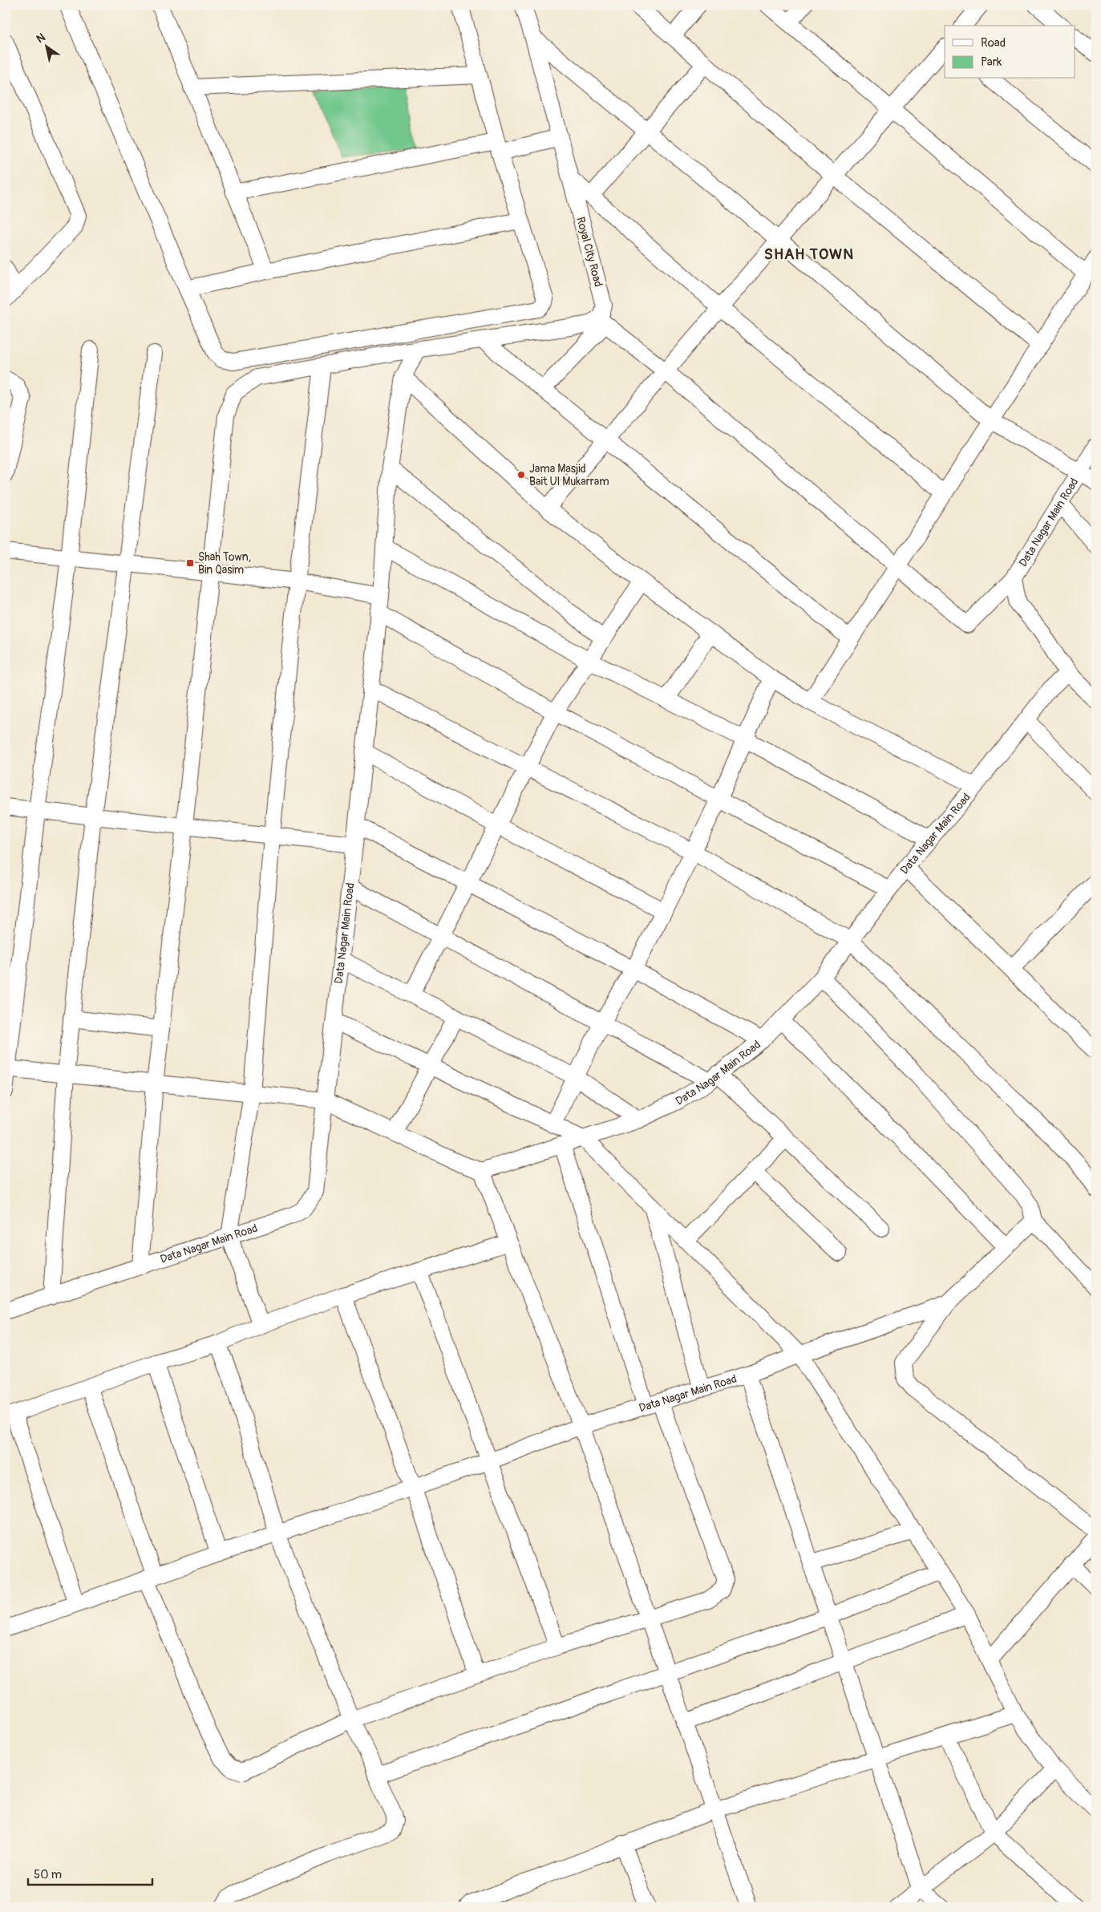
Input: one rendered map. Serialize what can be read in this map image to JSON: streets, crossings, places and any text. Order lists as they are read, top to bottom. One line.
{"streets":{"street":["Royal City Road","Data Nagar Main Road"]},"districts":["SHAH TOWN"],"places":{"other":["Jama Masjid Bait Ul Mukarram"],"transit":["Shah Town, Bin Qasim"]},"legend":["Road","Park"],"scale_bar":"50 m","north":"top left"}
